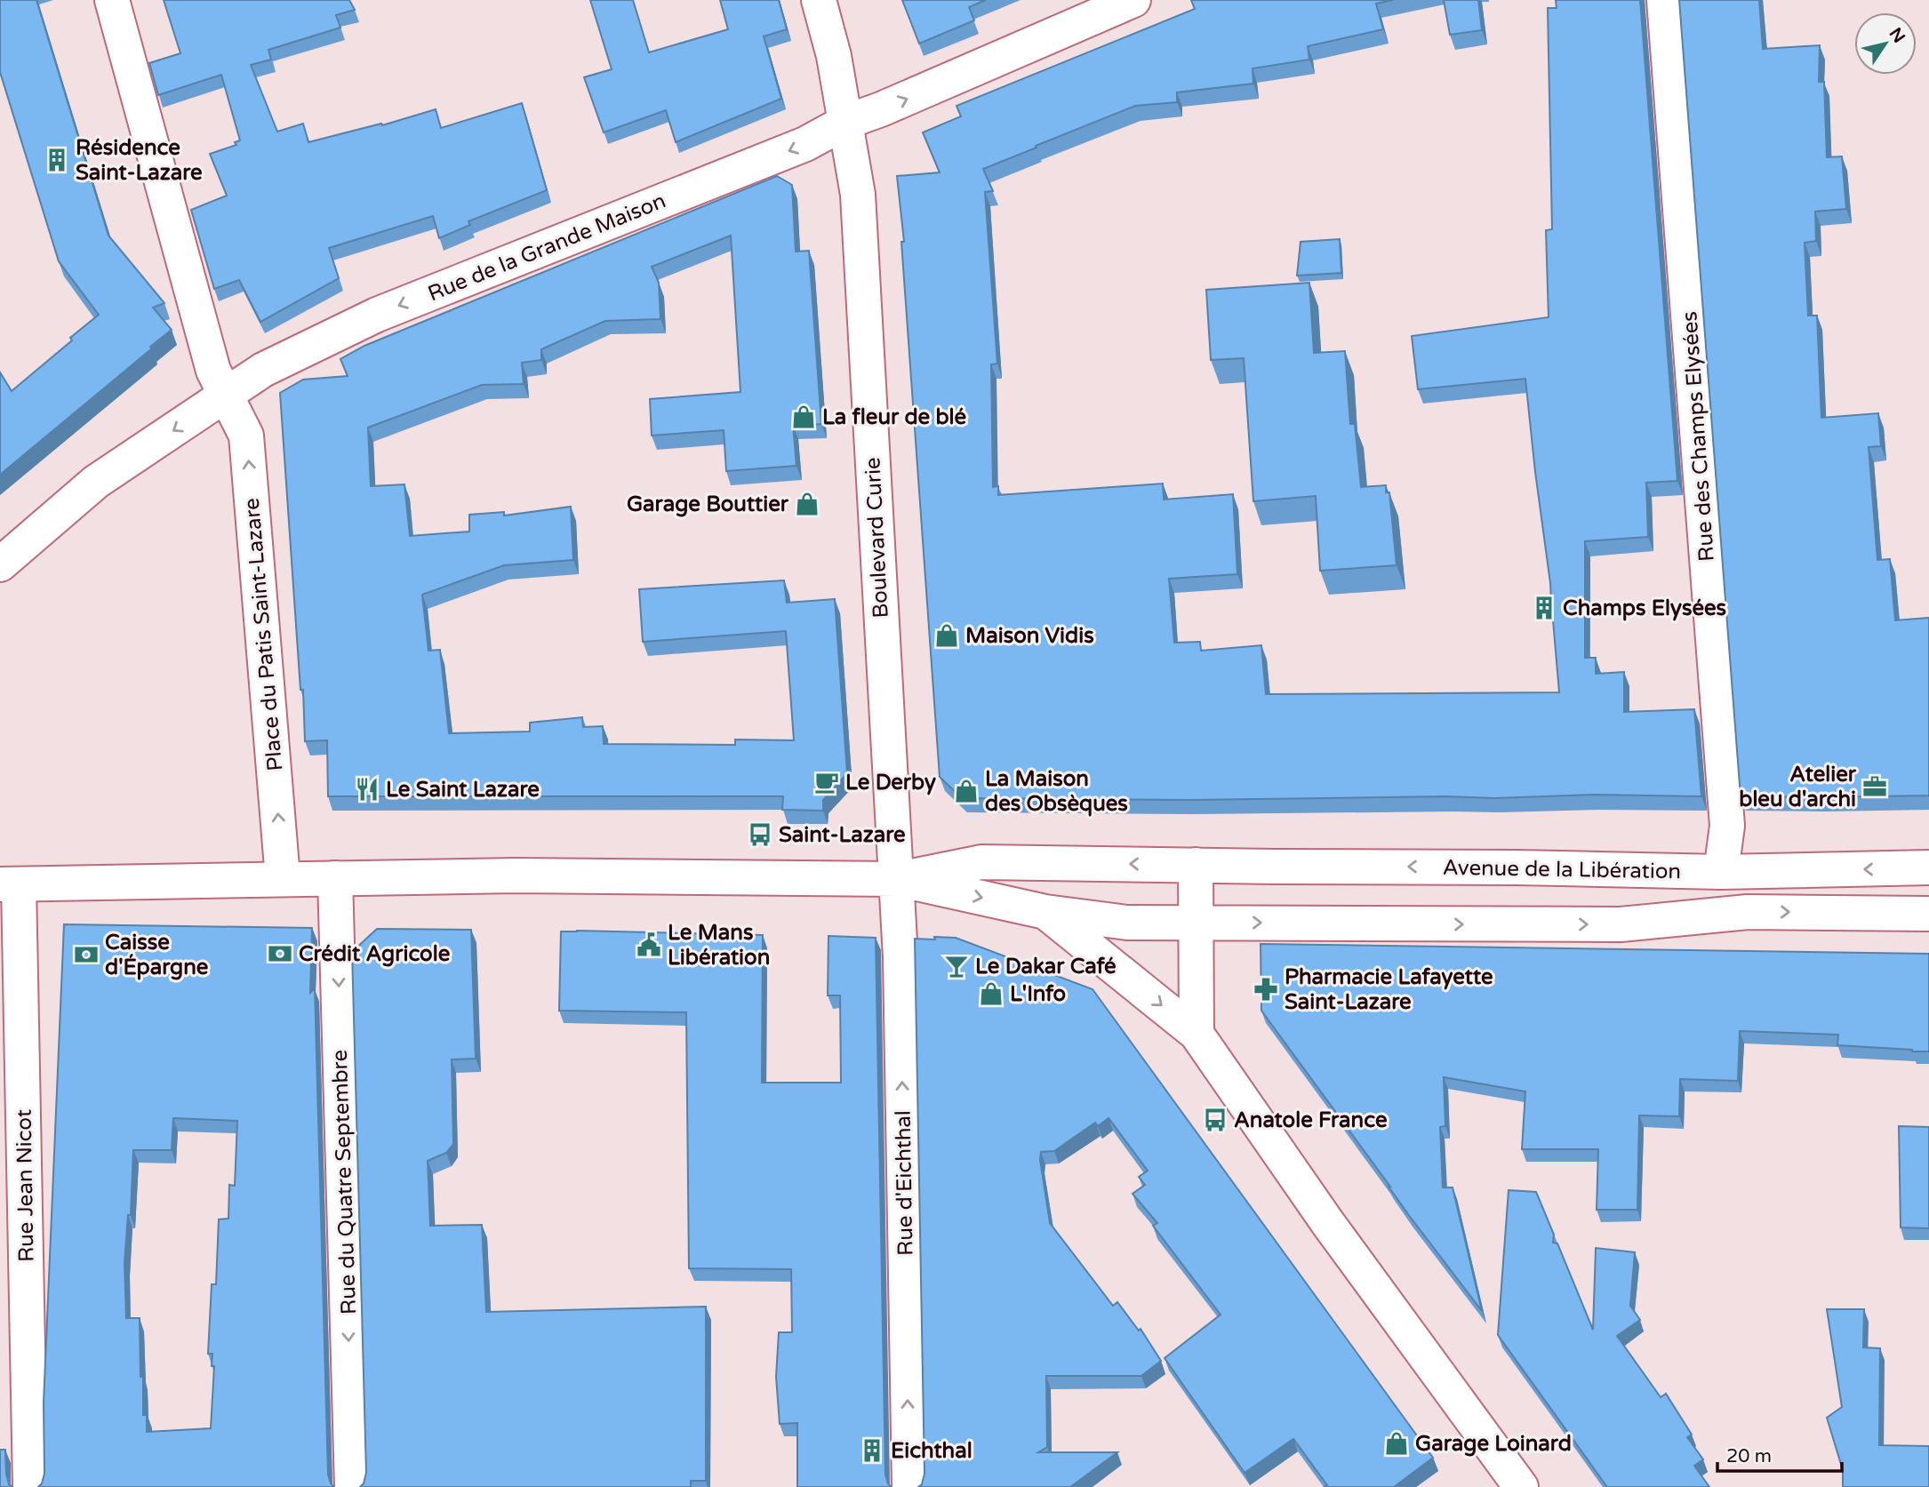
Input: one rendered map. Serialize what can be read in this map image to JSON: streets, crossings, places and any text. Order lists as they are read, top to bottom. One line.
{"streets":{"street":["Rue de la Grande Maison","Rue des Champs Elysées","Boulevard Curie","Place du Patis Saint-Lazare","Avenue de la Libération","Rue du Quatre Septembre","Rue d'Eichthal","Rue Jean Nicot"]},"crossings":[["Rue de la Grande Maison","Boulevard Curie"],["Rue de la Grande Maison","Place du Patis Saint-Lazare"],["Rue des Champs Elysées","Avenue de la Libération"],["Boulevard Curie","Avenue de la Libération"],["Boulevard Curie","Rue d'Eichthal"],["Avenue de la Libération","Rue d'Eichthal"]],"one_way":["Place du Patis Saint-Lazare","Rue du Quatre Septembre","Rue d'Eichthal"],"places":{"building":["Résidence Saint-Lazare","Champs Elysées","Eichthal"],"shop":["La fleur de blé","Garage Bouttier","Maison Vidis","La Maison des Obsèques","L'Info","Garage Loinard"],"cafe":["Le Derby"],"office":["Atelier bleu d'archi"],"restaurant":["Le Saint Lazare"],"bus stop":["Saint-Lazare","Anatole France"],"public building":["Le Mans Libération"],"bank":["Crédit Agricole","Caisse d'Épargne"],"bar":["Le Dakar Café"],"pharmacy":["Pharmacie Lafayette Saint-Lazare"]},"scale_bar":"20 m","north":"top right"}
